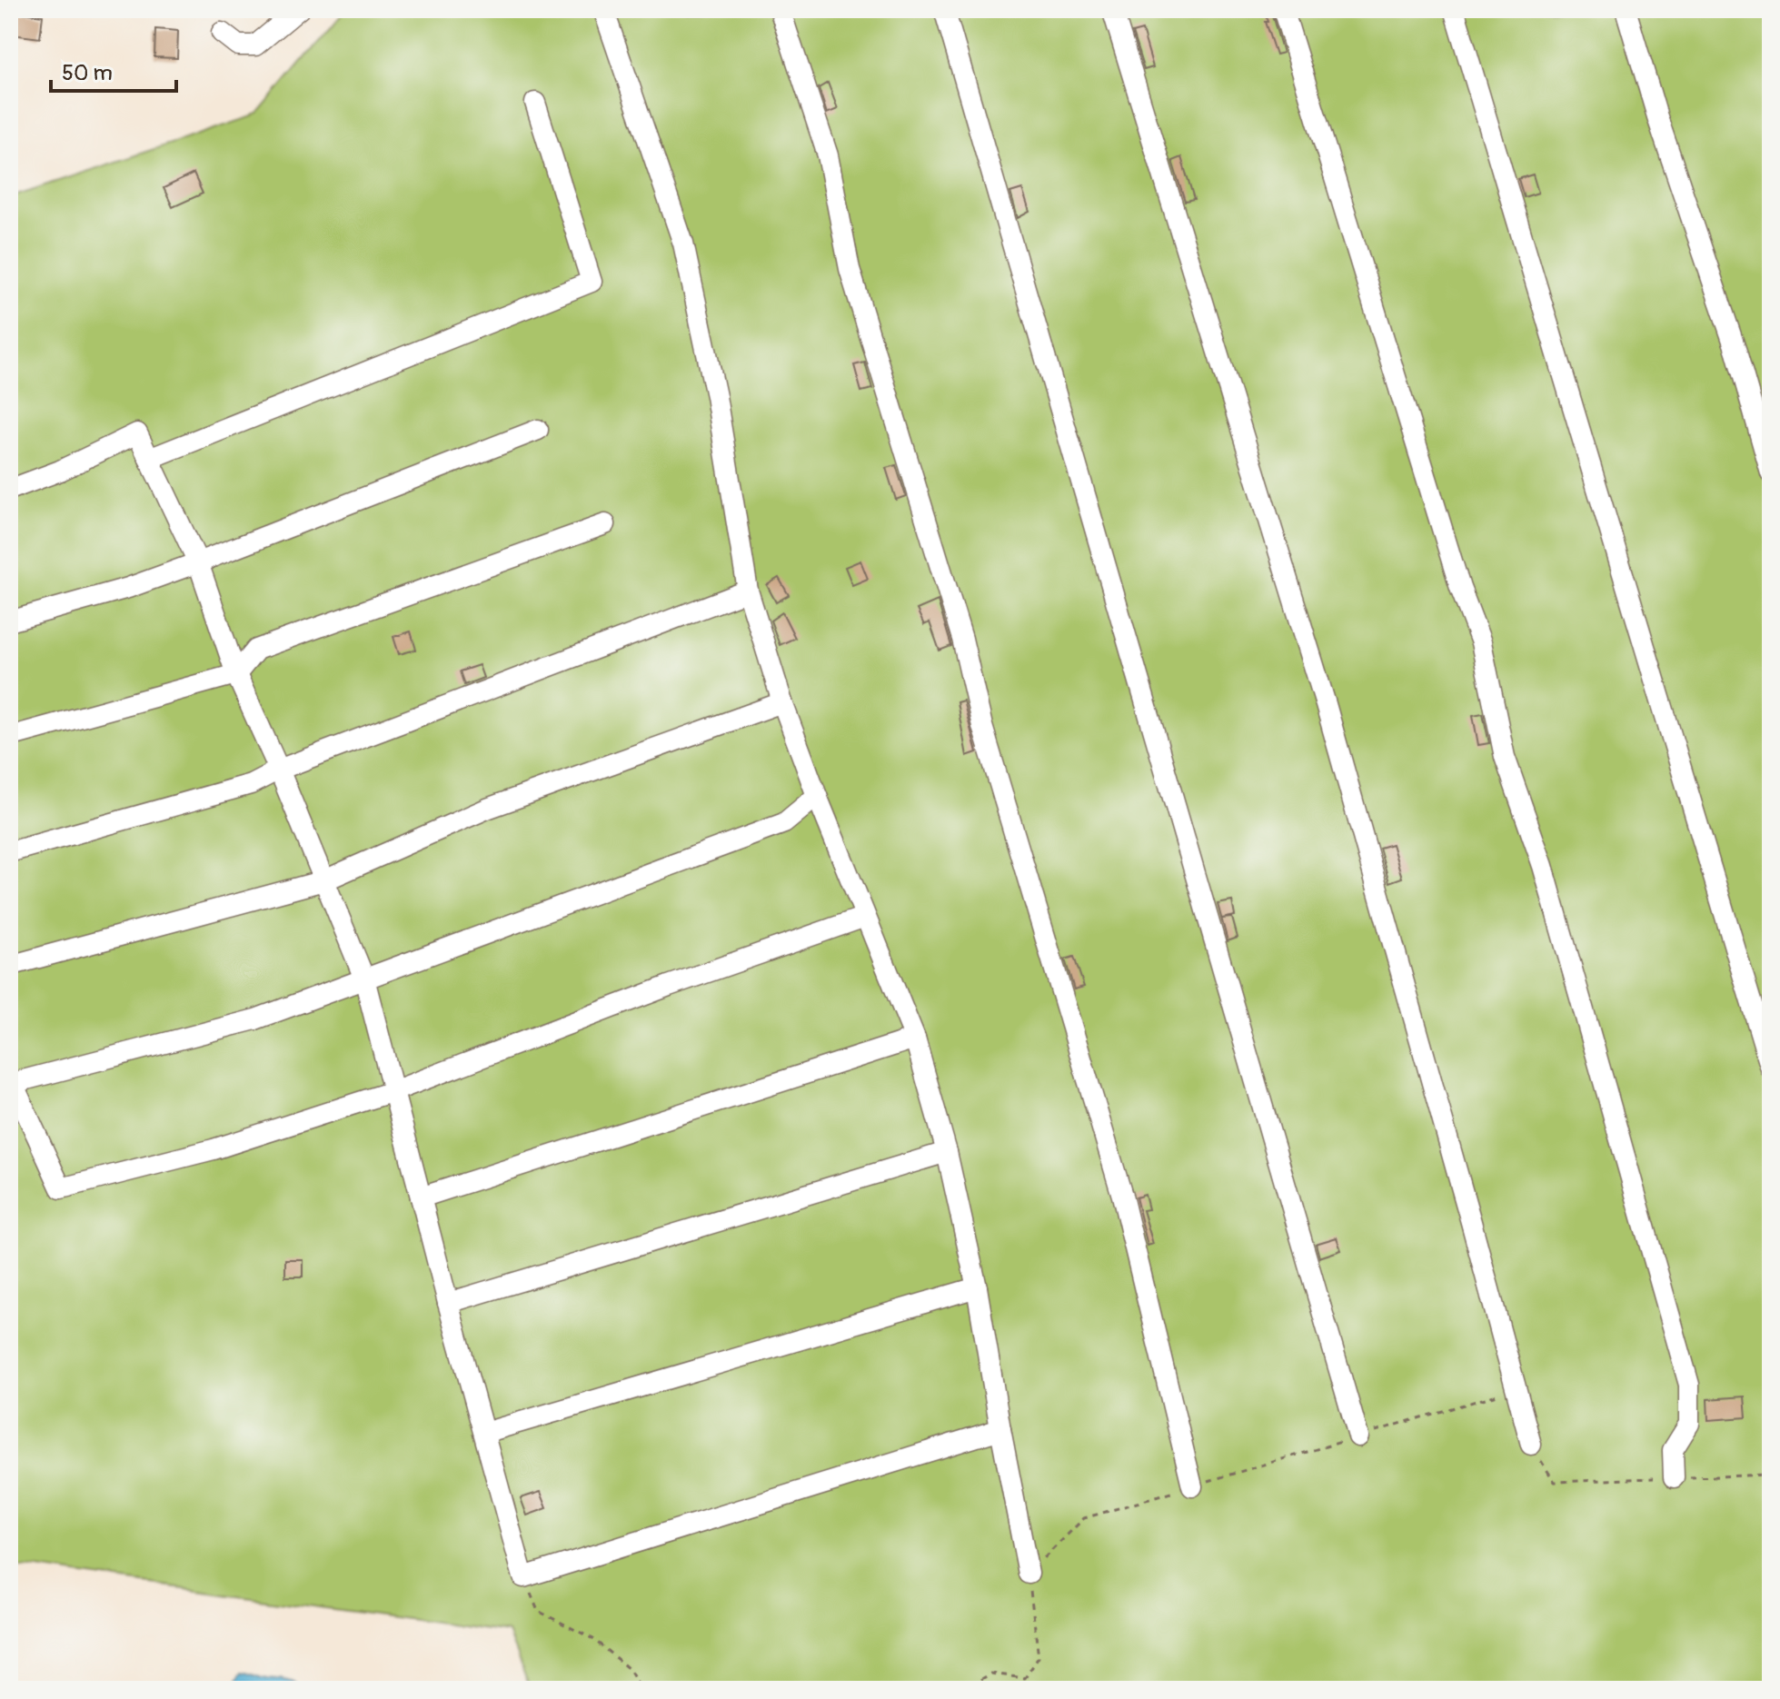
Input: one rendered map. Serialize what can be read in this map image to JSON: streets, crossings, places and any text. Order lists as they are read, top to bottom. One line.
{"scale_bar":"50 m"}
